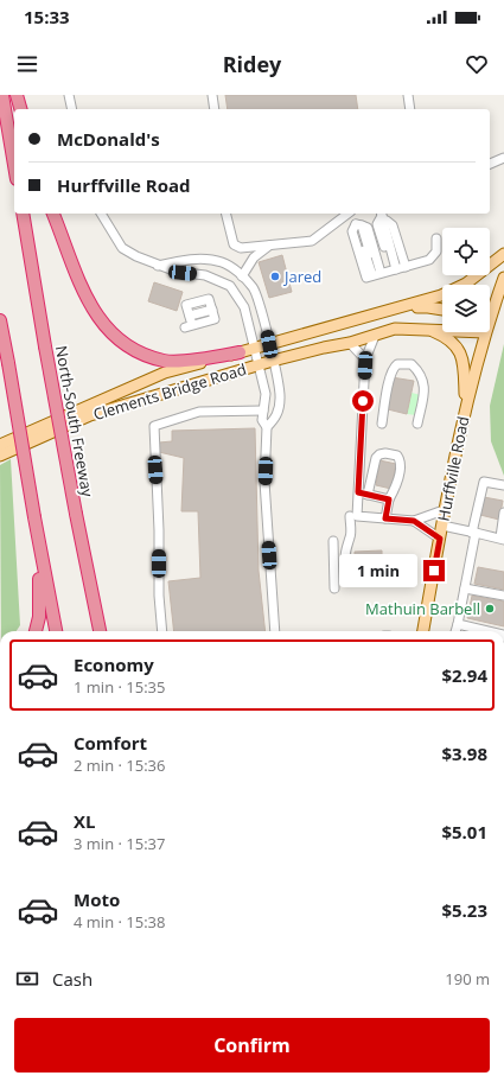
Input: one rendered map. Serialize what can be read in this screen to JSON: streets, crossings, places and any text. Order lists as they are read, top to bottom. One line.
{"streets":{"highway":["North-South Freeway"],"main road":["Clements Bridge Road","Hurffville Road"]},"places":["Jared","Mathuin Barbell"],"page":{"status":"15:33","header":"Ridey","banner":["McDonald's","Hurffville Road"],"bubble":"1 min","list":[{"name":"Economy","note":"1 min · 15:35","value":"$2.94"},{"name":"Comfort","note":"2 min · 15:36","value":"$3.98"},{"name":"XL","note":"3 min · 15:37","value":"$5.01"},{"name":"Moto","note":"4 min · 15:38","value":"$5.23"}],"pay":["Cash","190 m"],"buttons":"Confirm"}}
